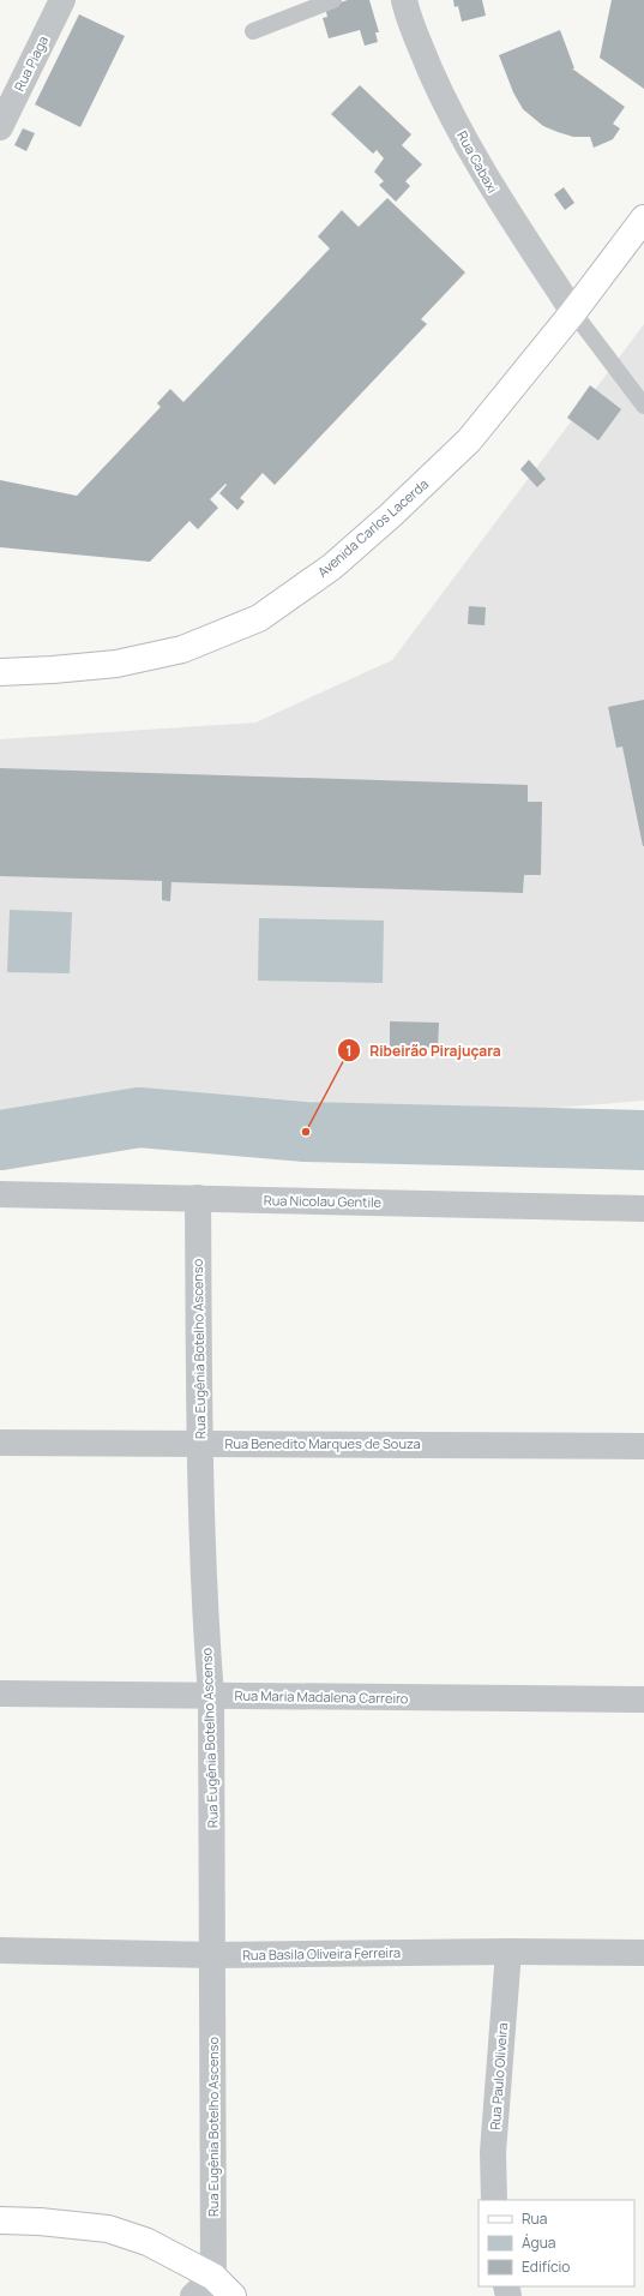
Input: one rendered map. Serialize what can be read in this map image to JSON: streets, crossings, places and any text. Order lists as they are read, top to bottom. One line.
{"streets":{"main road":["Avenida Carlos Lacerda"],"street":["Rua Piaga","Rua Cabaxi","Rua Nicolau Gentile","Rua Eugênia Botelho Ascenso","Rua Benedito Marques de Souza","Rua Maria Madalena Carreiro","Rua Basila Oliveira Ferreira","Rua Paulo Oliveira"]},"crossings":[["Rua Cabaxi","Avenida Carlos Lacerda"],["Rua Nicolau Gentile","Rua Eugênia Botelho Ascenso"],["Rua Eugênia Botelho Ascenso","Rua Benedito Marques de Souza"],["Rua Eugênia Botelho Ascenso","Rua Maria Madalena Carreiro"],["Rua Eugênia Botelho Ascenso","Rua Basila Oliveira Ferreira"],["Rua Basila Oliveira Ferreira","Rua Paulo Oliveira"]],"places":["Ribeirão Pirajuçara"],"legend":["Rua","Água","Edifício"]}
